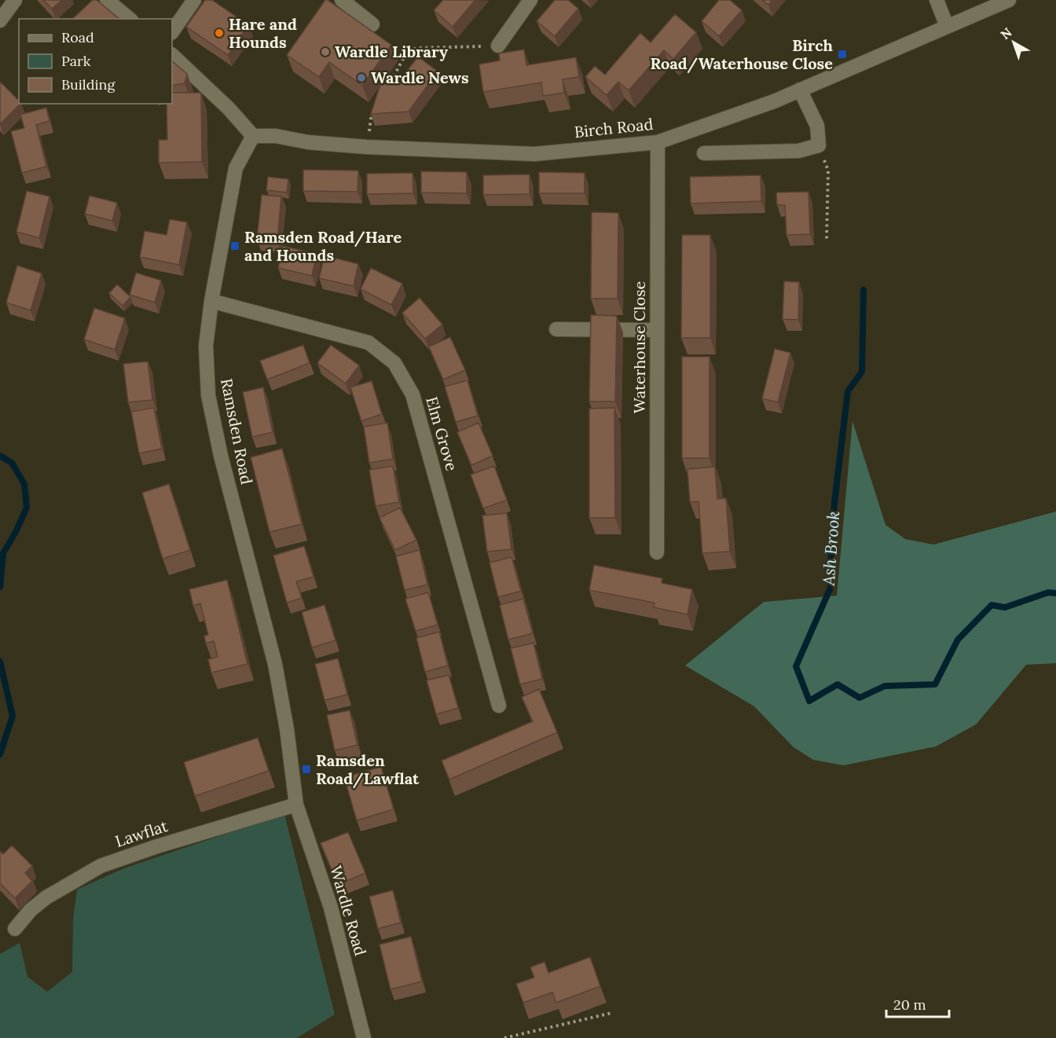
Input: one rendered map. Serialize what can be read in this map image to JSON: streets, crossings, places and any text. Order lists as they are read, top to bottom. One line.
{"streets":{"street":["Birch Road","Waterhouse Close","Ramsden Road","Elm Grove","Lawflat","Wardle Road"]},"crossings":[["Birch Road","Waterhouse Close"],["Birch Road","Ramsden Road"],["Ramsden Road","Elm Grove"],["Ramsden Road","Lawflat"],["Ramsden Road","Wardle Road"],["Lawflat","Wardle Road"]],"water":["Ash Brook"],"places":{"other":["Hare and Hounds","Wardle Library","Wardle News"],"transit":["Birch Road/Waterhouse Close","Ramsden Road/Hare and Hounds","Ramsden Road/Lawflat"]},"legend":["Road","Park","Building"],"scale_bar":"20 m","north":"top left"}
